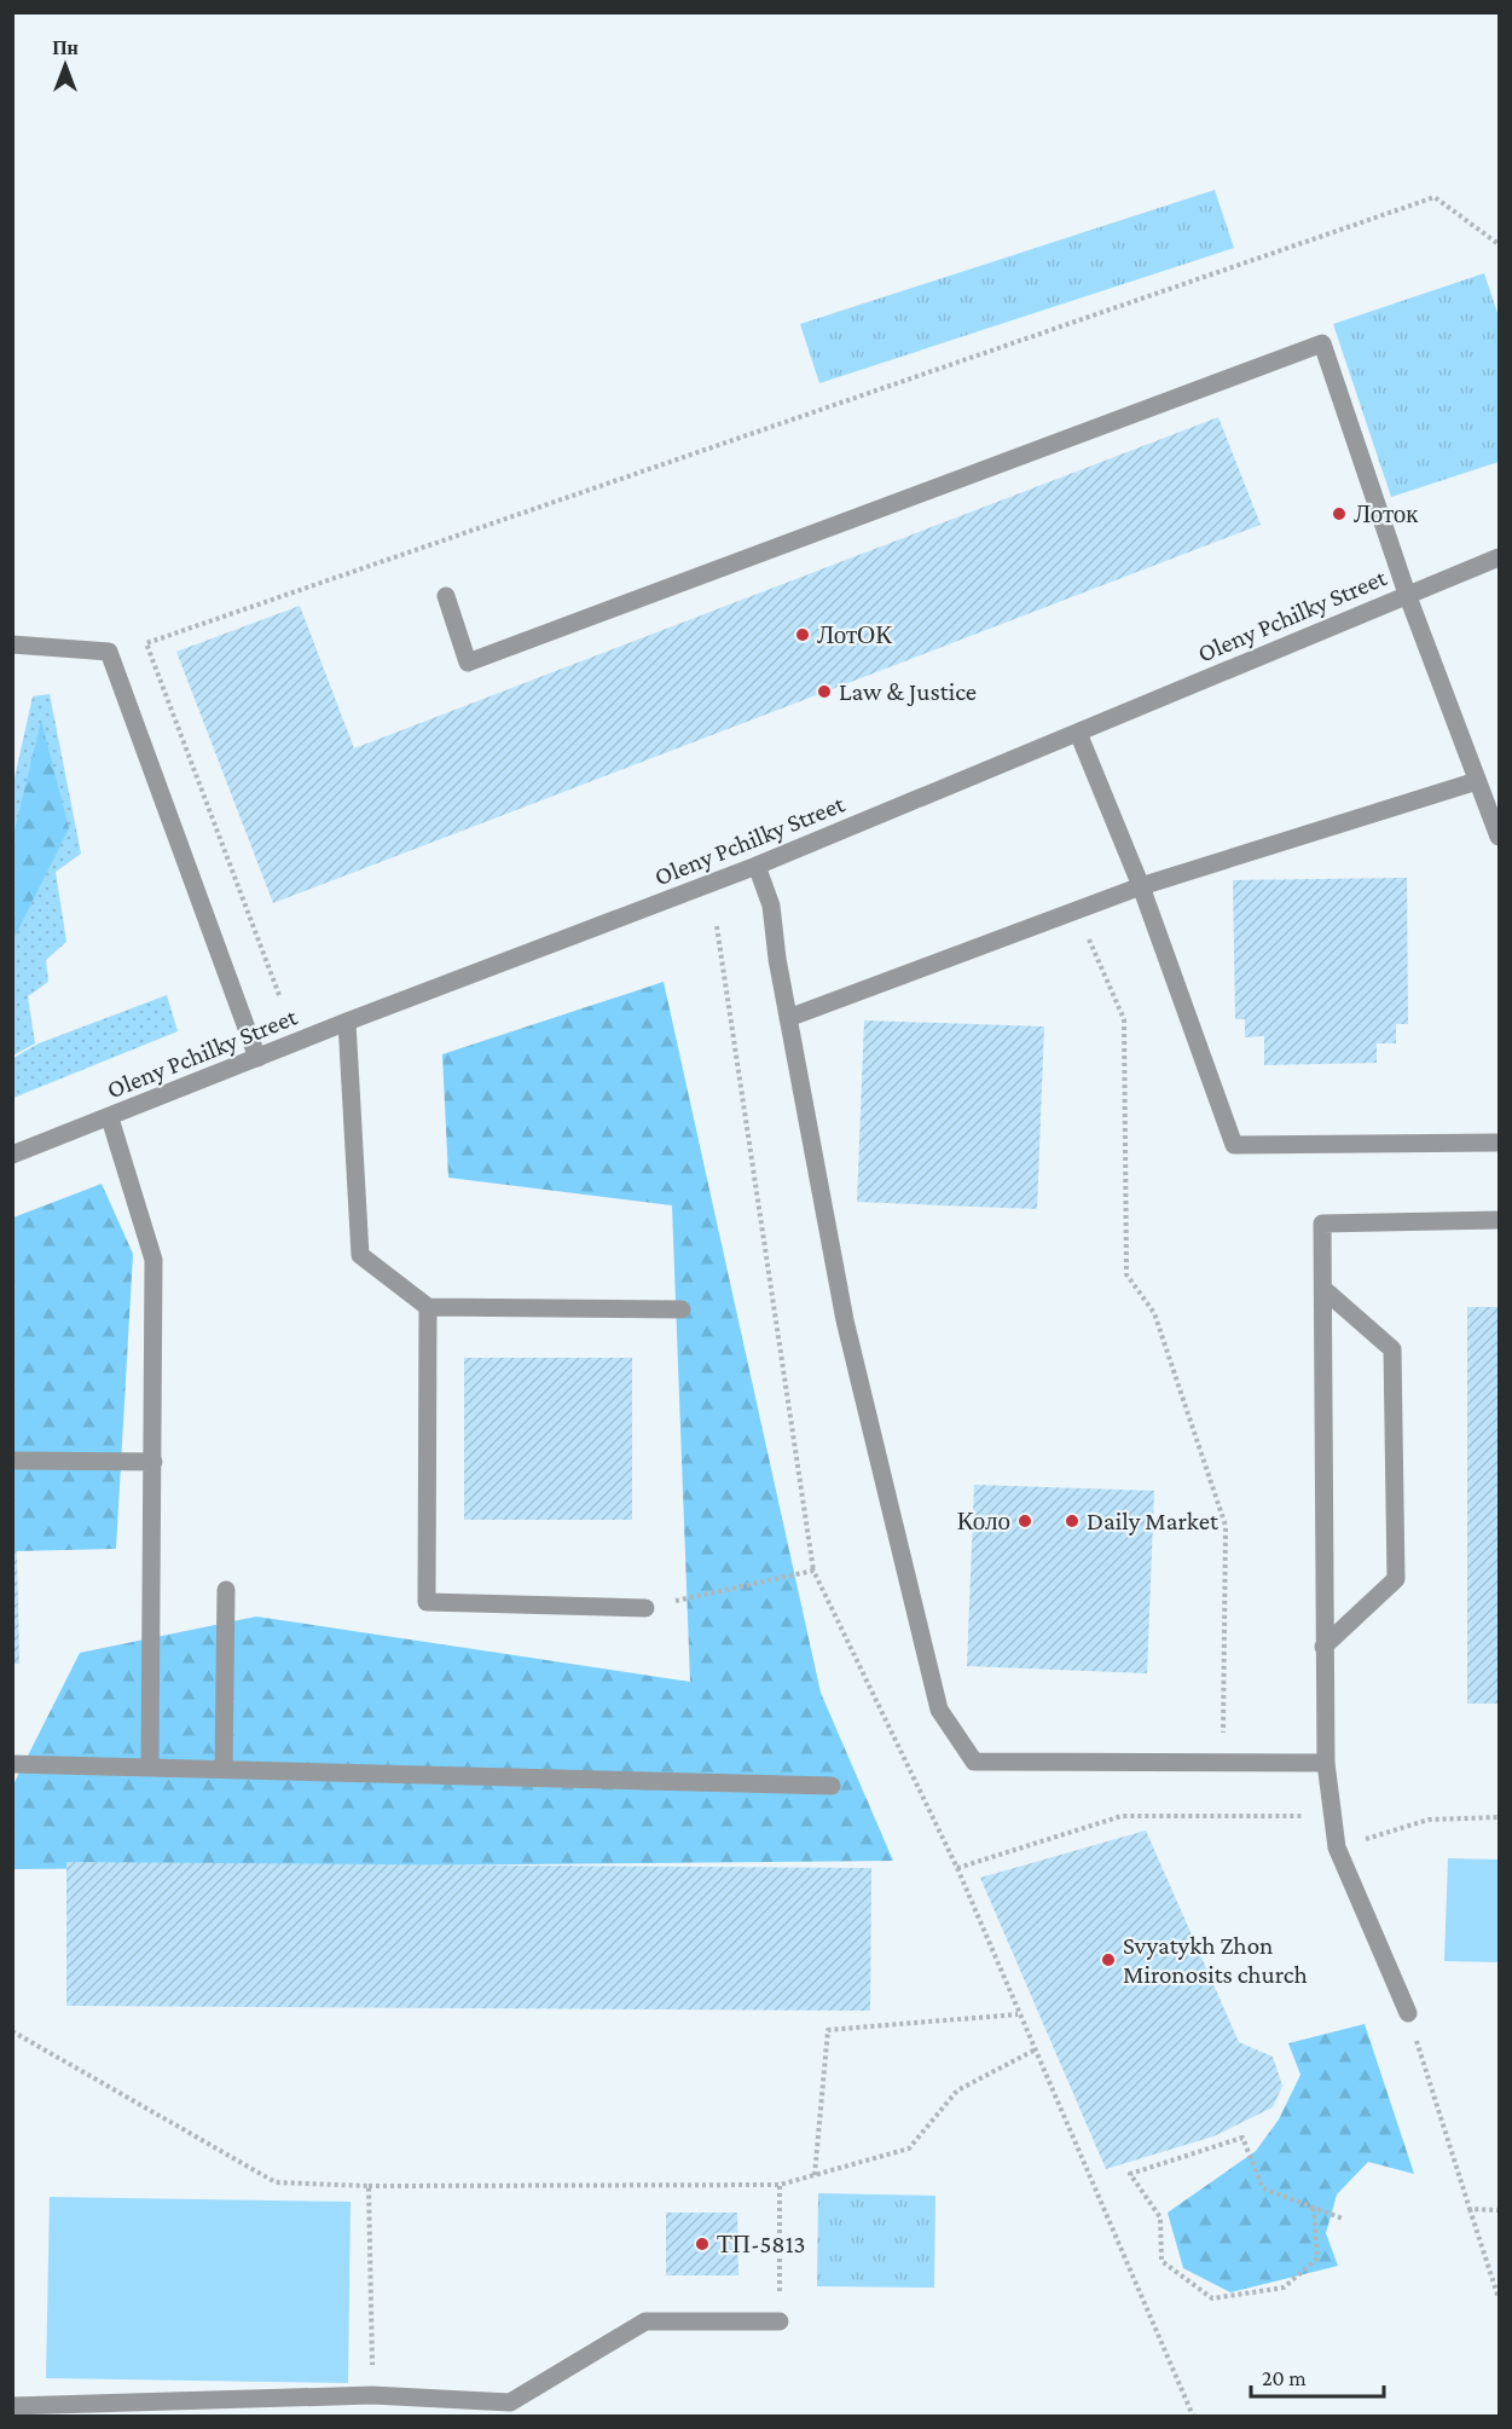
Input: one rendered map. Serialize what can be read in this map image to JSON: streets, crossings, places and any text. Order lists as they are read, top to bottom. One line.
{"streets":{"street":["Oleny Pchilky Street"]},"places":["Лоток","ЛотОК","Law & Justice","Коло","Daily Market","Svyatykh Zhon Mironosits church","ТП-5813"],"scale_bar":"20 m","north":"top"}
